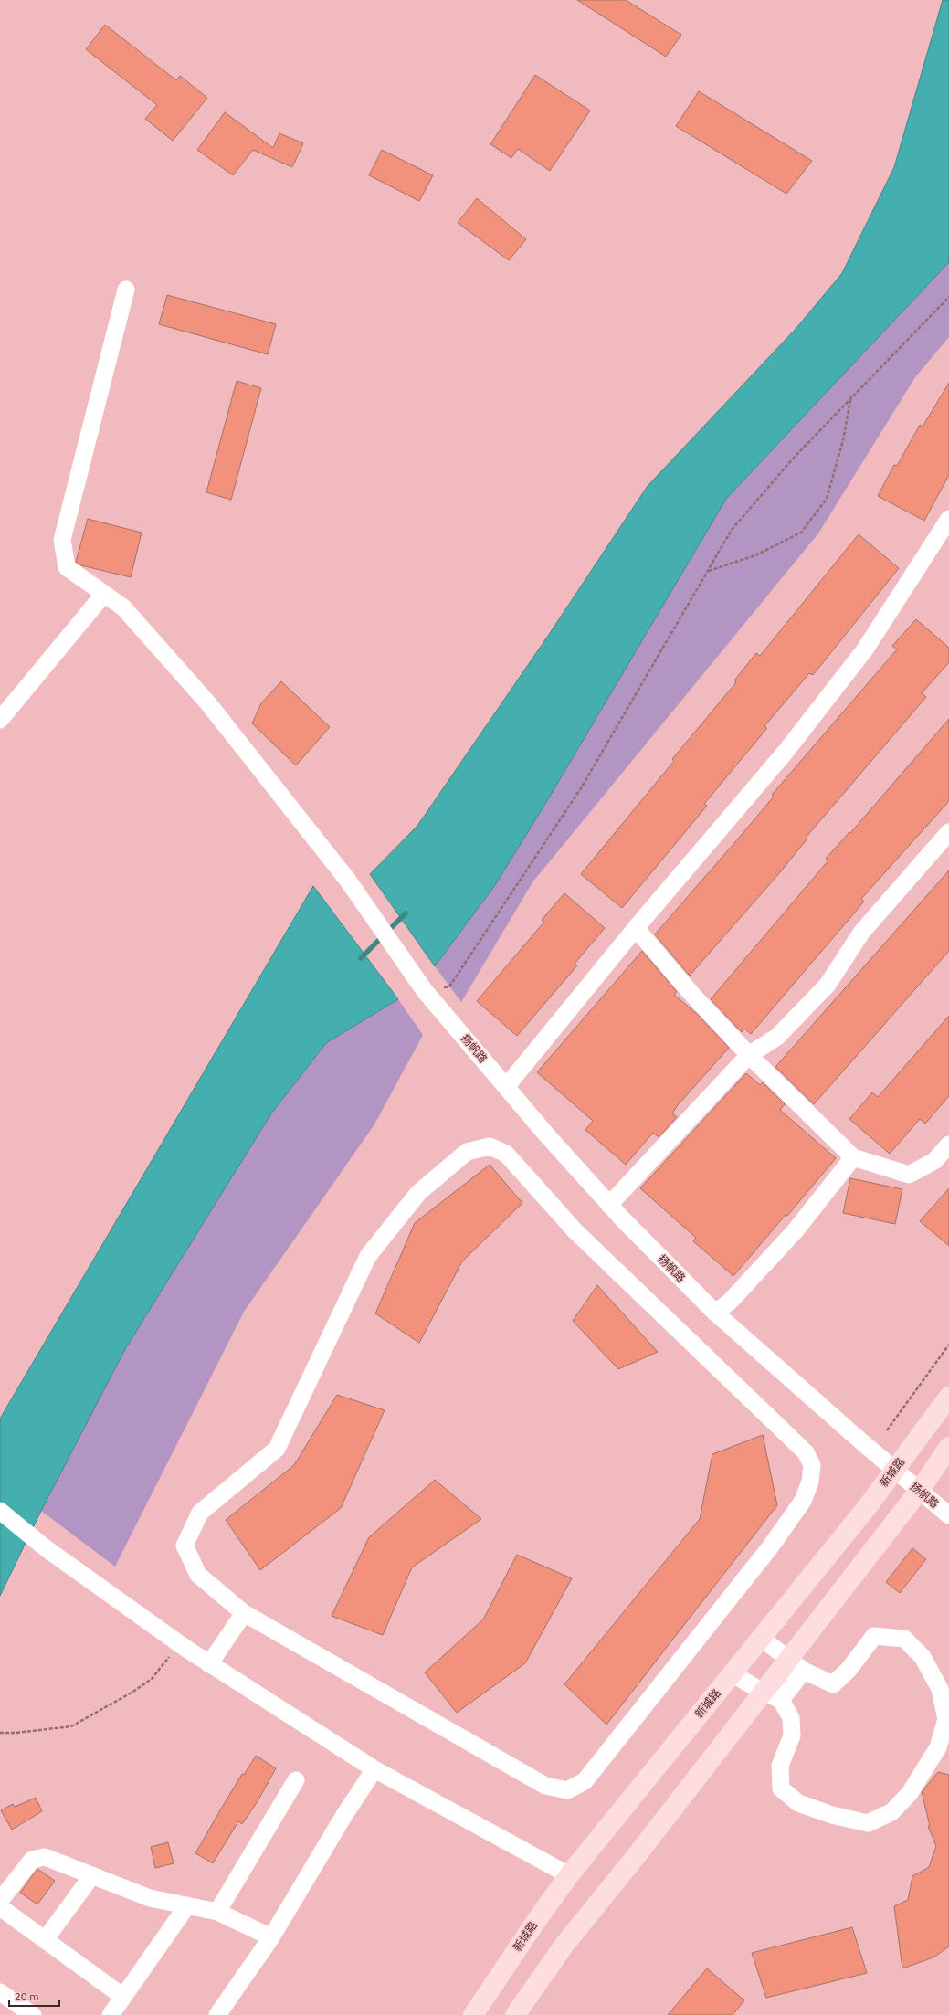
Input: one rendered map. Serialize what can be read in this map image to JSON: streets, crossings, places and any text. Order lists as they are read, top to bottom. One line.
{"streets":{"main road":["新城路"],"street":["扬帆路"]},"crossings":[["扬帆路","新城路"]],"scale_bar":"20 m"}
